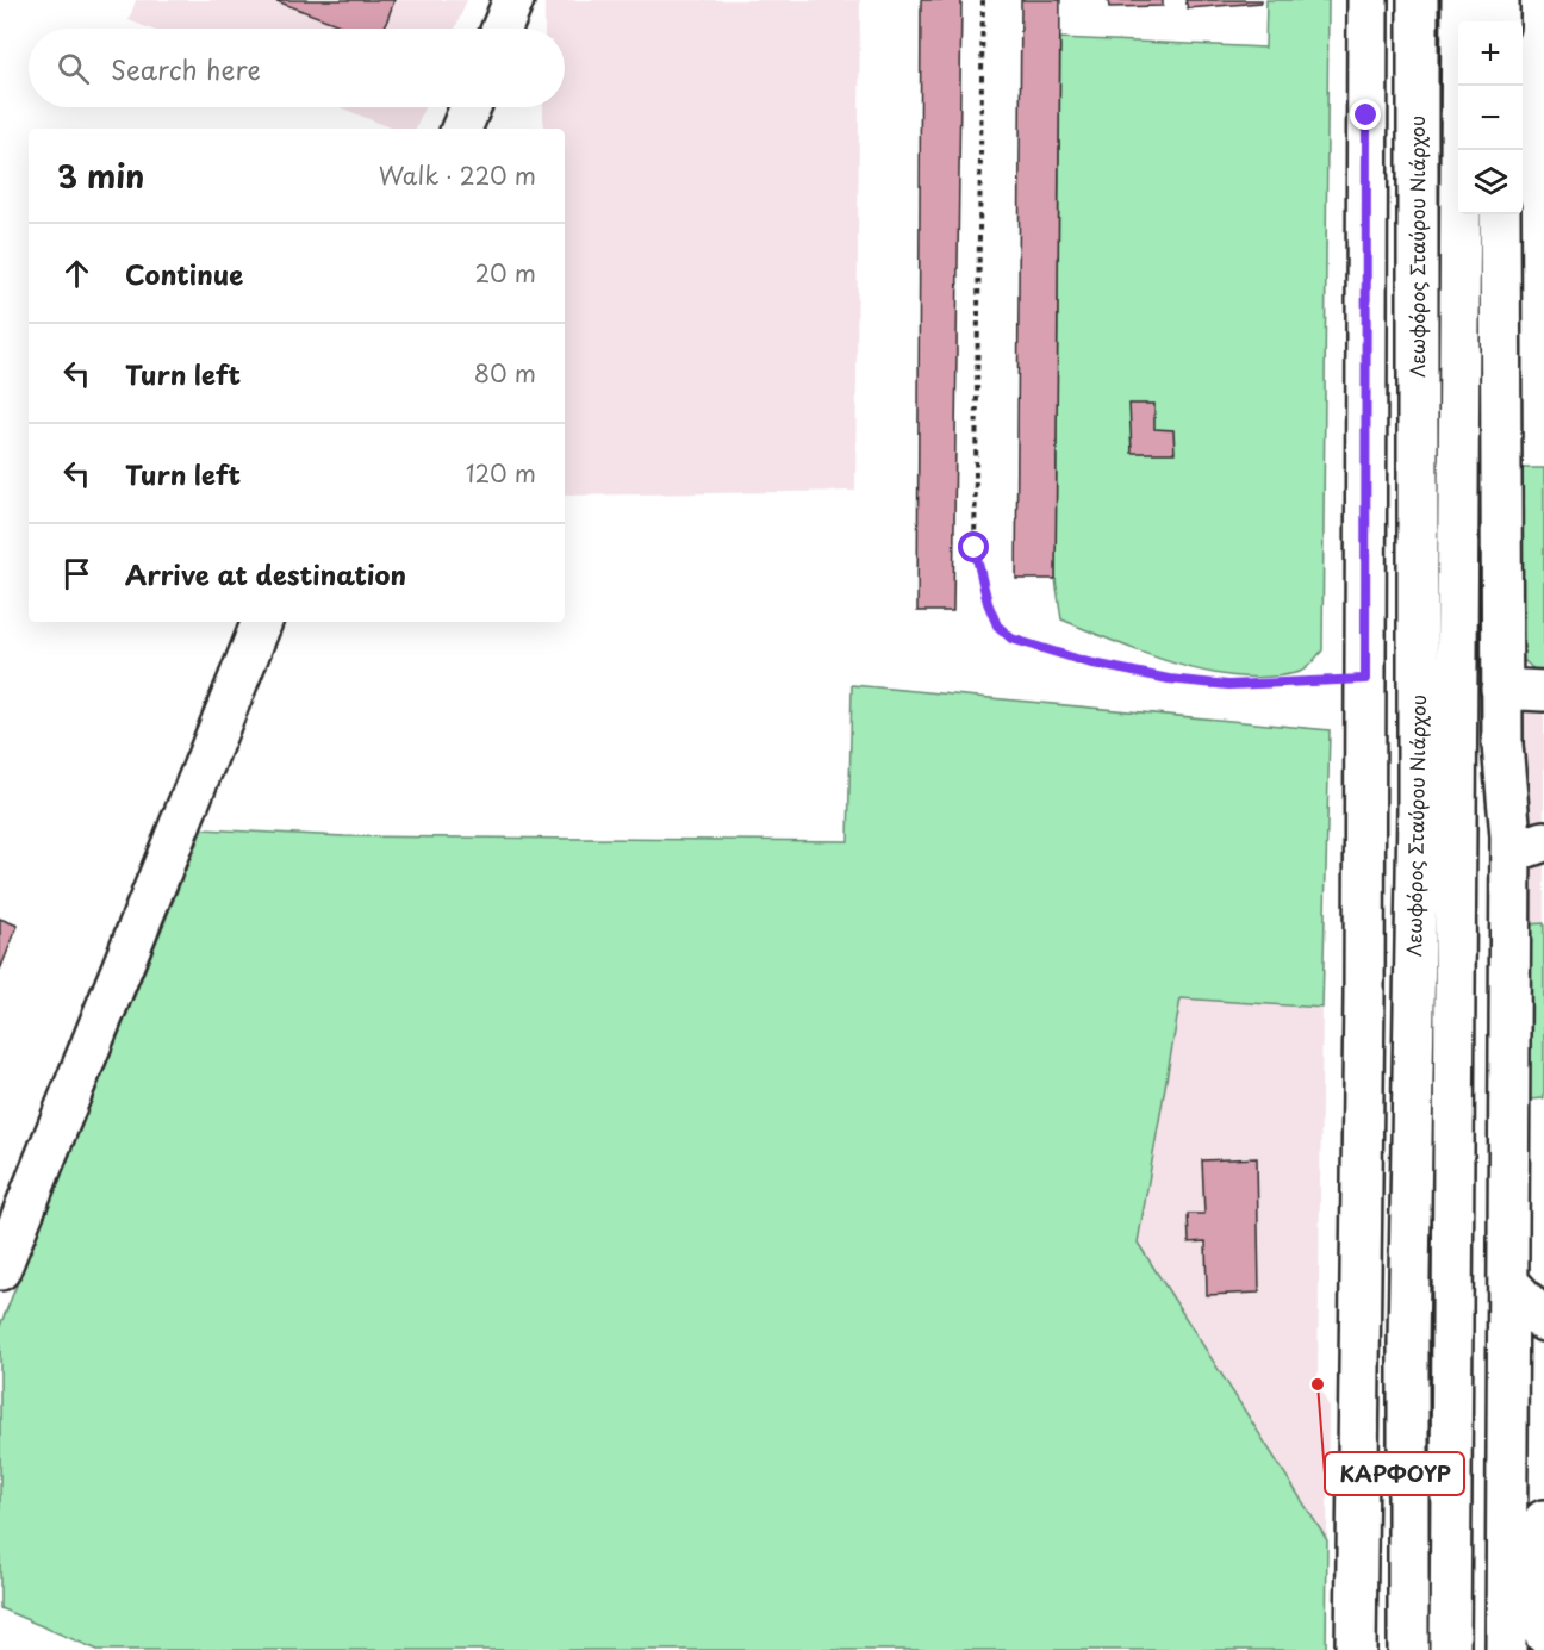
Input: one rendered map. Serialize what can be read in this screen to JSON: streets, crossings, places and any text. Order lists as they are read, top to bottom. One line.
{"streets":{"street":["Λεωφόρος Σταύρου Νιάρχου"]},"places":["ΚΑΡΦΟΥΡ"],"page":{"map_buttons":["+","−"],"search":"Search here","heading":["3 min","Walk · 220 m"],"list":[["Continue","20 m"],["Turn left","80 m"],["Turn left","120 m"],"Arrive at destination"]}}
